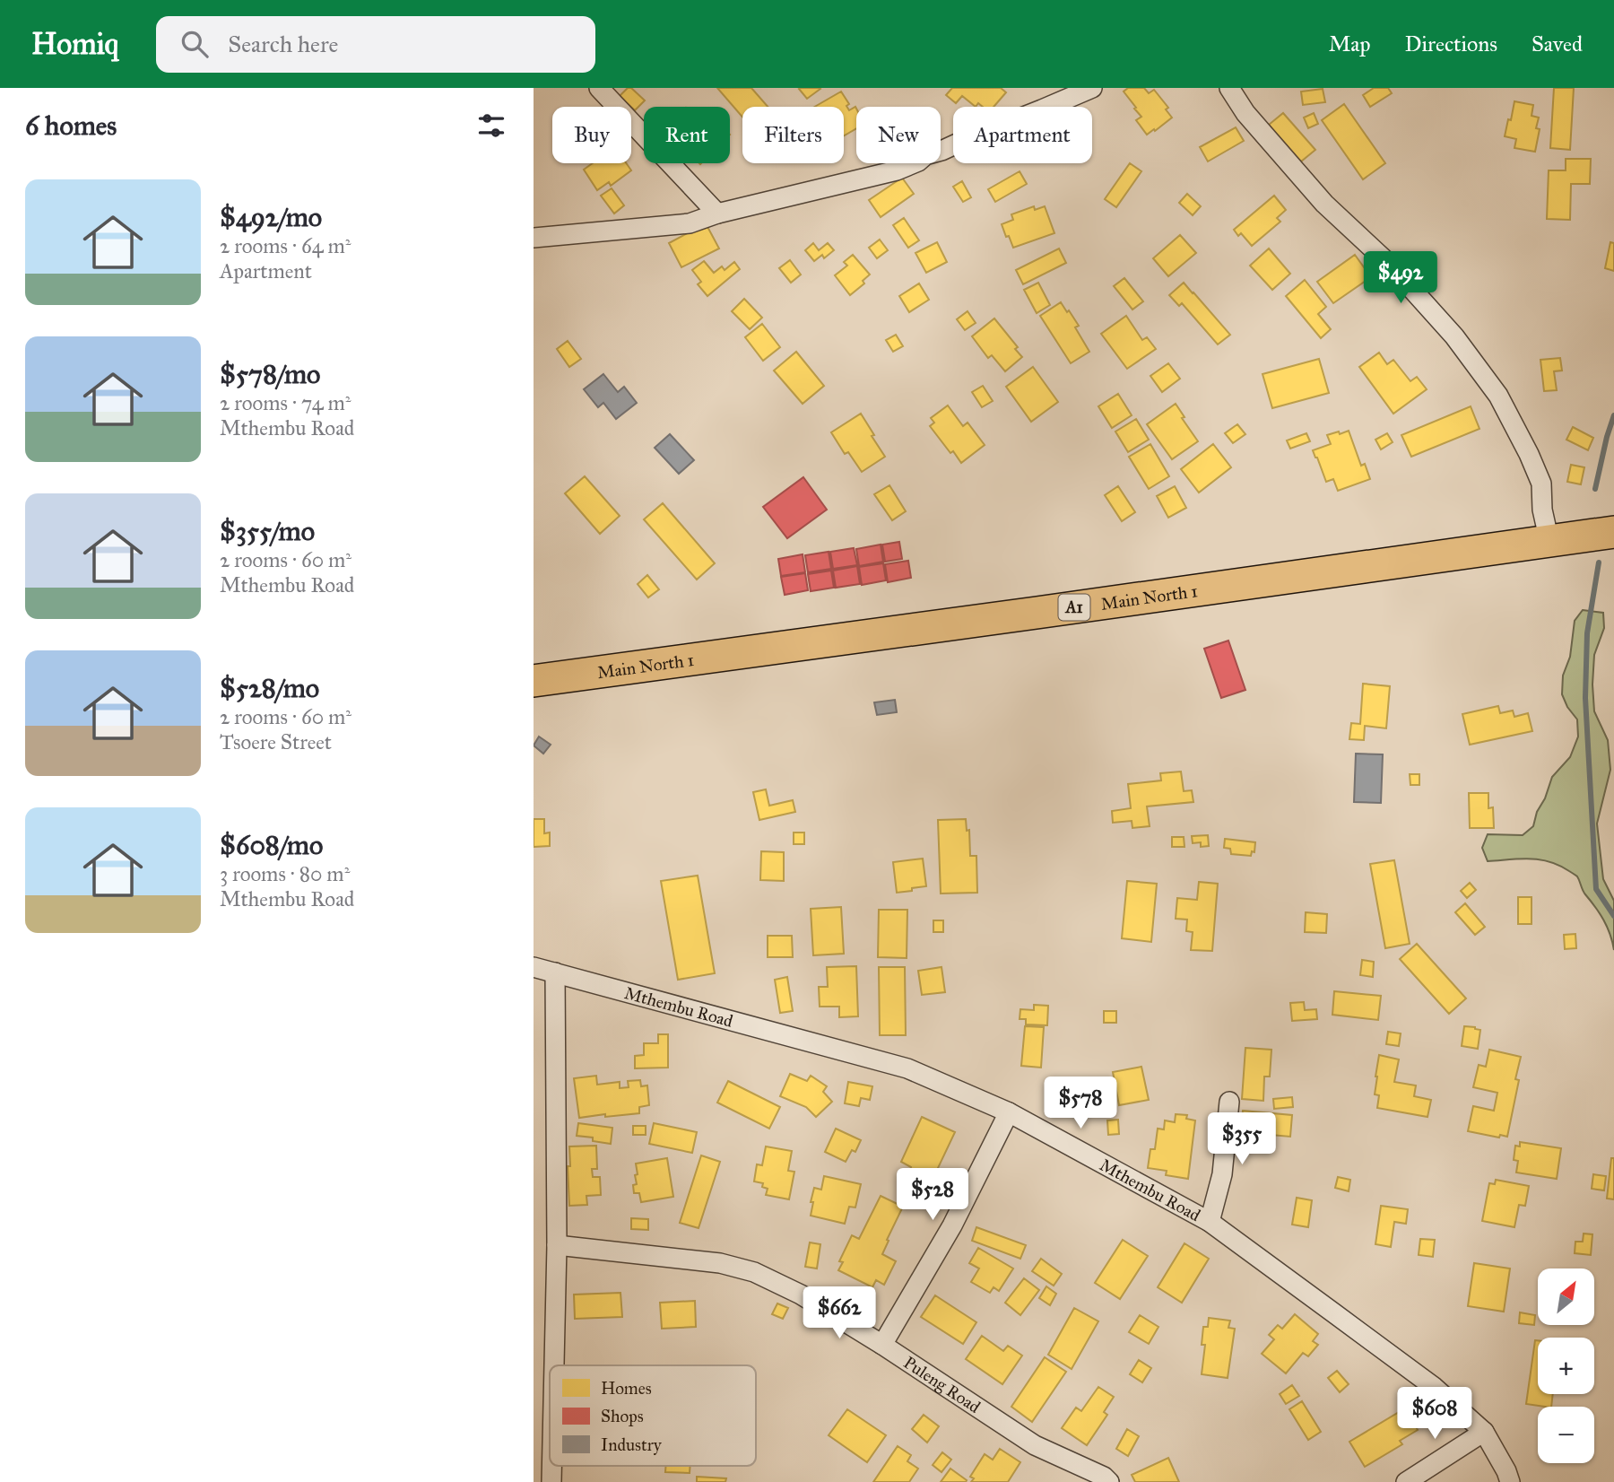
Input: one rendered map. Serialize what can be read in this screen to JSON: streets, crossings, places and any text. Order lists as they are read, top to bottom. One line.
{"streets":{"main road":["Main North 1","A1"],"street":["Mthembu Road","Puleng Road"]},"legend":["Homes","Shops","Industry"],"north":"top right","page":{"header":"Homiq","search":"Search here","nav":["Map","Directions","Saved"],"heading":"6 homes","chip":["Buy","Rent","Filters","New","Apartment"],"list":[{"name":"$492/mo","note":"2 rooms · 64 m² · Apartment"},{"name":"$578/mo","note":"2 rooms · 74 m² · Mthembu Road"},{"name":"$355/mo","note":"2 rooms · 60 m² · Mthembu Road"},{"name":"$528/mo","note":"2 rooms · 60 m² · Tsoere Street"},{"name":"$608/mo","note":"3 rooms · 80 m² · Mthembu Road"}],"price":["$492","$578","$355","$528","$662","$608"],"map_buttons":["+","−"]}}
